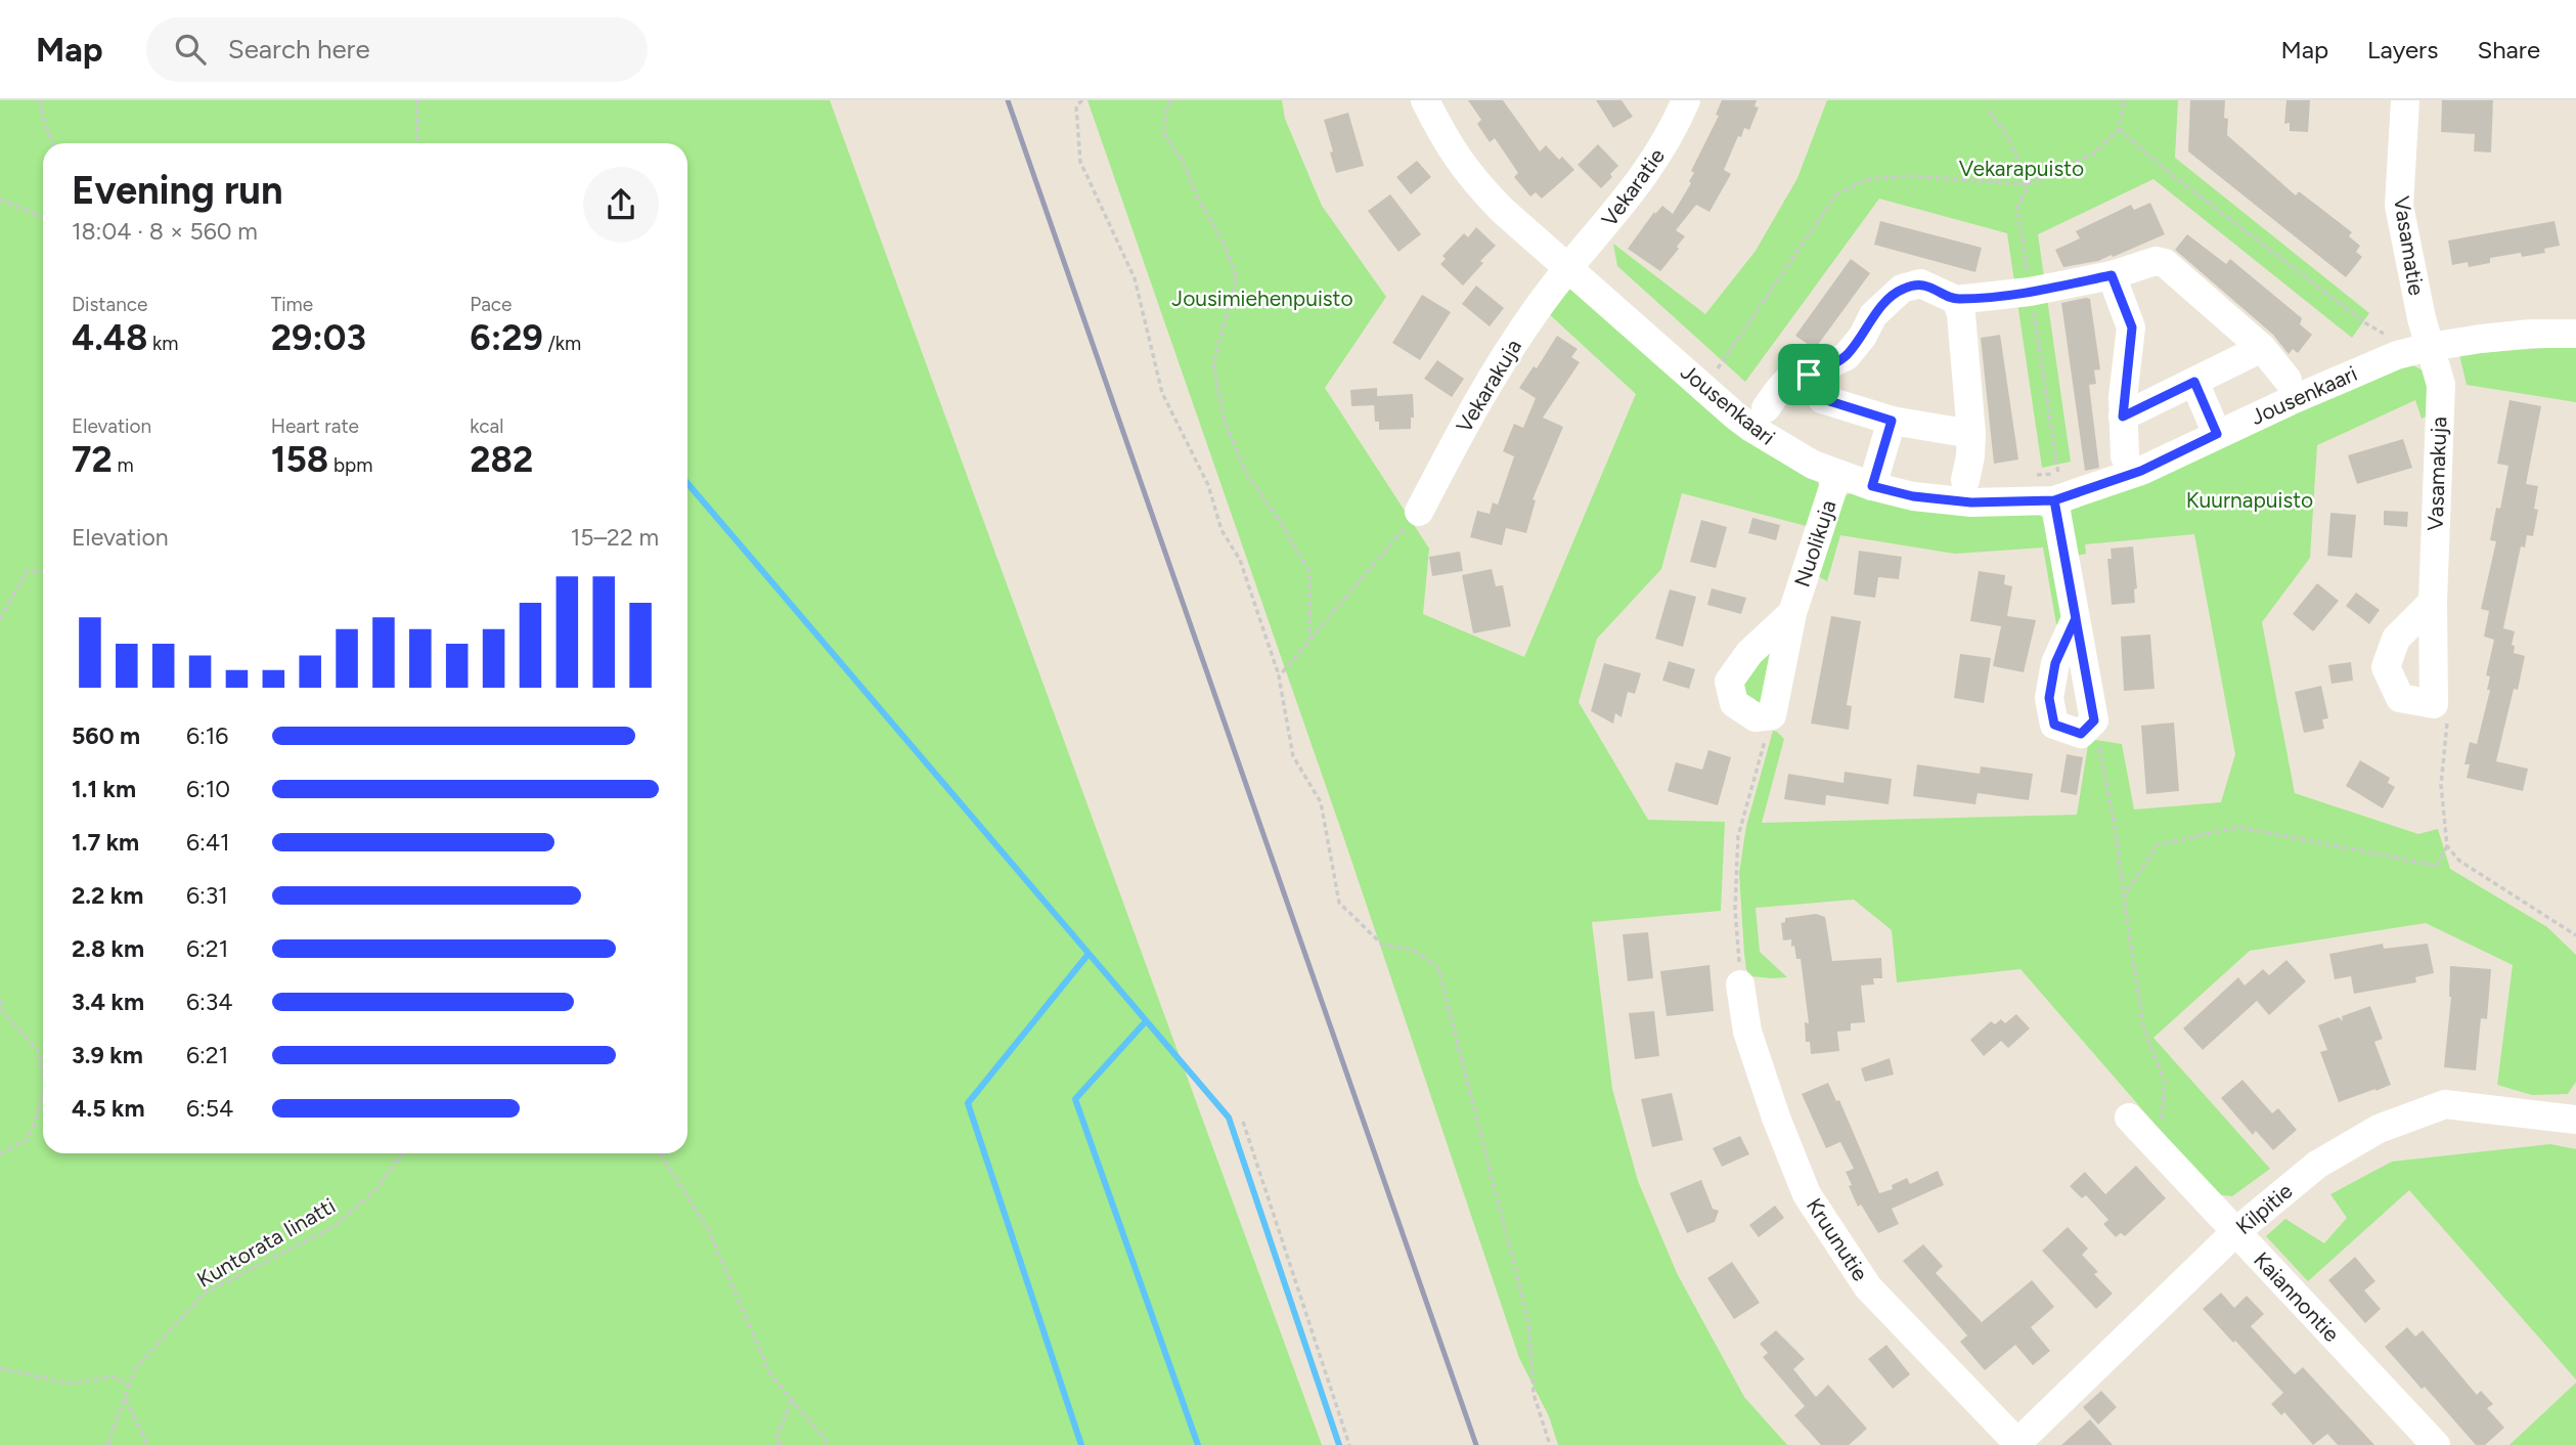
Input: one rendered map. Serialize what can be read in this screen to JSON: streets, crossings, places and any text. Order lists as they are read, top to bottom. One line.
{"streets":{"street":["Vekaratie","Vasamatie","Vekarakuja","Jousenkaari","Vasamakuja","Nuolikuja","Kilpitie","Kruunutie","Kaiannontie"],"path":["Kuntorata Iinatti"]},"crossings":[["Vekaratie","Vekarakuja"],["Vekaratie","Jousenkaari"],["Vasamatie","Jousenkaari"],["Vasamatie","Vasamakuja"],["Vekarakuja","Jousenkaari"],["Jousenkaari","Vasamakuja"],["Jousenkaari","Nuolikuja"],["Kilpitie","Kruunutie"],["Kilpitie","Kaiannontie"]],"parks":["Vekarapuisto","Jousimiehenpuisto","Kuurnapuisto"],"page":{"header":"Map","search":"Search here","nav":["Map","Layers","Share"],"heading":["Evening run","18:04 · 8 × 560 m"],"stats":[["Distance","4.48 km"],["Time","29:03"],["Pace","6:29 /km"],["Elevation","72 m"],["Heart rate","158 bpm"],["kcal","282"]],"chart":["Elevation","15–22 m"],"list":[{"name":"560 m","note":"6:16"},{"name":"1.1 km","note":"6:10"},{"name":"1.7 km","note":"6:41"},{"name":"2.2 km","note":"6:31"},{"name":"2.8 km","note":"6:21"},{"name":"3.4 km","note":"6:34"},{"name":"3.9 km","note":"6:21"},{"name":"4.5 km","note":"6:54"}]}}
